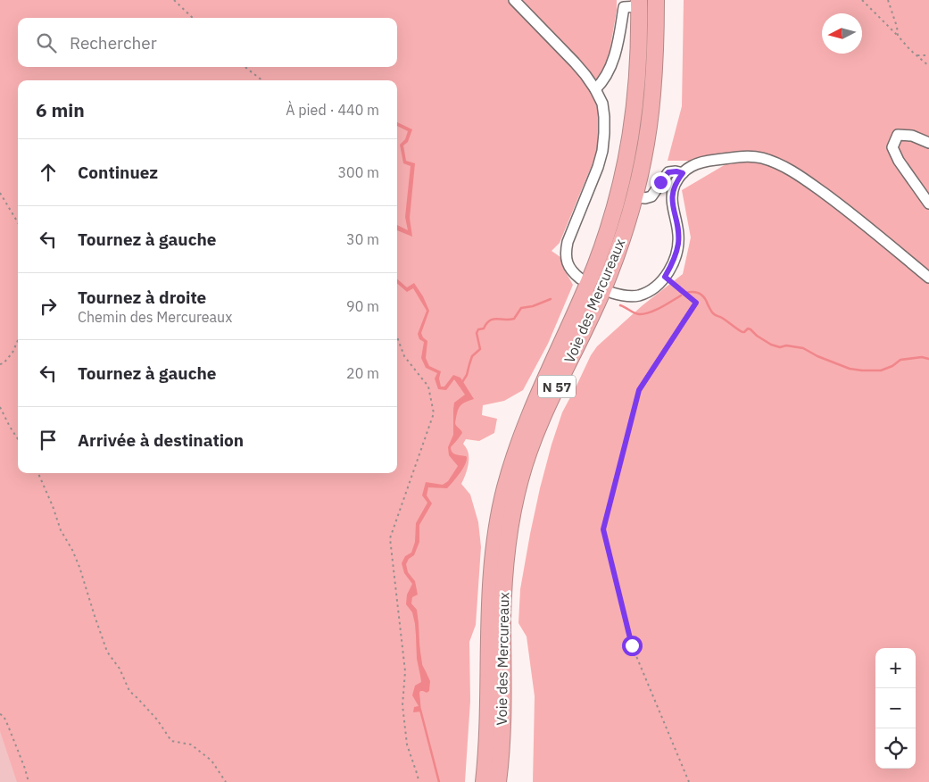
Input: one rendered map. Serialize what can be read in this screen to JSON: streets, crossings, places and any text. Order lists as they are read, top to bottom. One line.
{"streets":{"highway":["Voie des Mercureaux","N 57"]},"north":"left","page":{"search":"Rechercher","heading":["6 min","À pied · 440 m"],"list":[["Continuez","300 m"],["Tournez à gauche","30 m"],["Tournez à droite","Chemin des Mercureaux","90 m"],["Tournez à gauche","20 m"],"Arrivée à destination"],"map_buttons":["+","−"]}}
